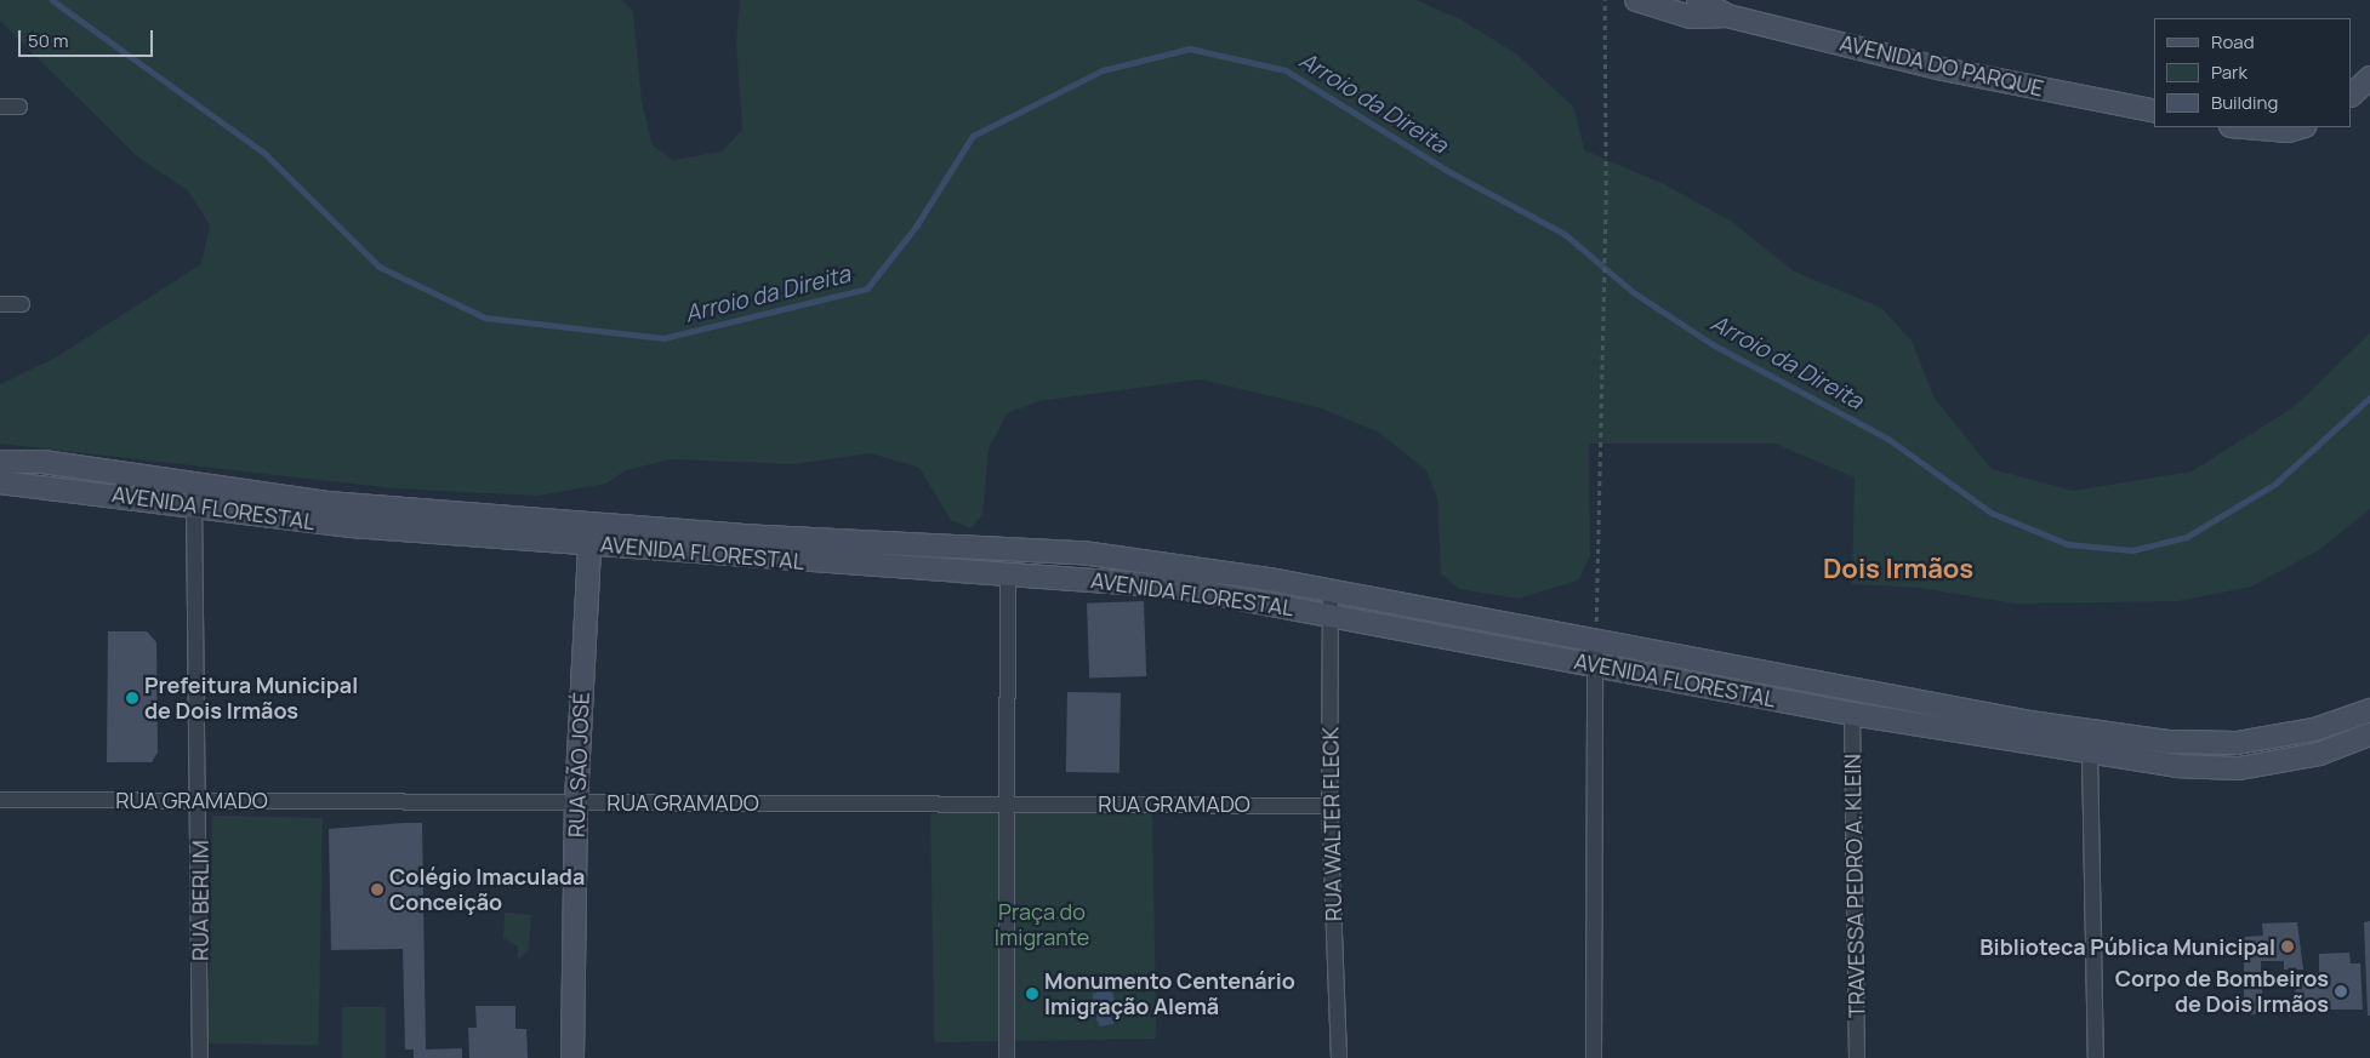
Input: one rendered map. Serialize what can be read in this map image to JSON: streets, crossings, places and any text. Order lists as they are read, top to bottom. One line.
{"streets":{"main road":["AVENIDA DO PARQUE","AVENIDA FLORESTAL","RUA SÃO JOSÉ"],"street":["RUA GRAMADO","RUA WALTER FLECK","TRAVESSA PEDRO A. KLEIN","RUA BERLIM"]},"crossings":[["AVENIDA FLORESTAL","RUA SÃO JOSÉ"],["AVENIDA FLORESTAL","RUA WALTER FLECK"],["AVENIDA FLORESTAL","TRAVESSA PEDRO A. KLEIN"],["AVENIDA FLORESTAL","RUA BERLIM"],["RUA SÃO JOSÉ","RUA GRAMADO"],["RUA GRAMADO","RUA WALTER FLECK"],["RUA GRAMADO","RUA BERLIM"]],"districts":["Dois Irmãos"],"water":["Arroio da Direita"],"parks":["Praça do Imigrante"],"places":["Prefeitura Municipal de Dois Irmãos","Colégio Imaculada Conceição","Biblioteca Pública Municipal","Corpo de Bombeiros de Dois Irmãos","Monumento Centenário Imigração Alemã"],"legend":["Road","Park","Building"],"scale_bar":"50 m"}
